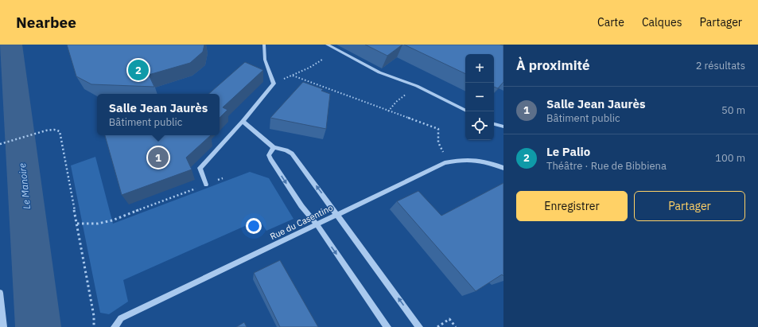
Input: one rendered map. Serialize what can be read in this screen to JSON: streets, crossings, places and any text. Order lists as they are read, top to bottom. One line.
{"streets":{"street":["Rue du Casentino"]},"water":["Le Manoire"],"page":{"header":"Nearbee","nav":["Carte","Calques","Partager"],"heading":["À proximité","2 résultats"],"map_buttons":["+","−"],"pins":["2","1"],"list":[{"mark":"1","name":"Salle Jean Jaurès","note":"Bâtiment public","value":"50 m"},{"mark":"2","name":"Le Palio","note":"Théâtre · Rue de Bibbiena","value":"100 m"}],"popup":["Salle Jean Jaurès","Bâtiment public"],"buttons":["Enregistrer","Partager"]}}
